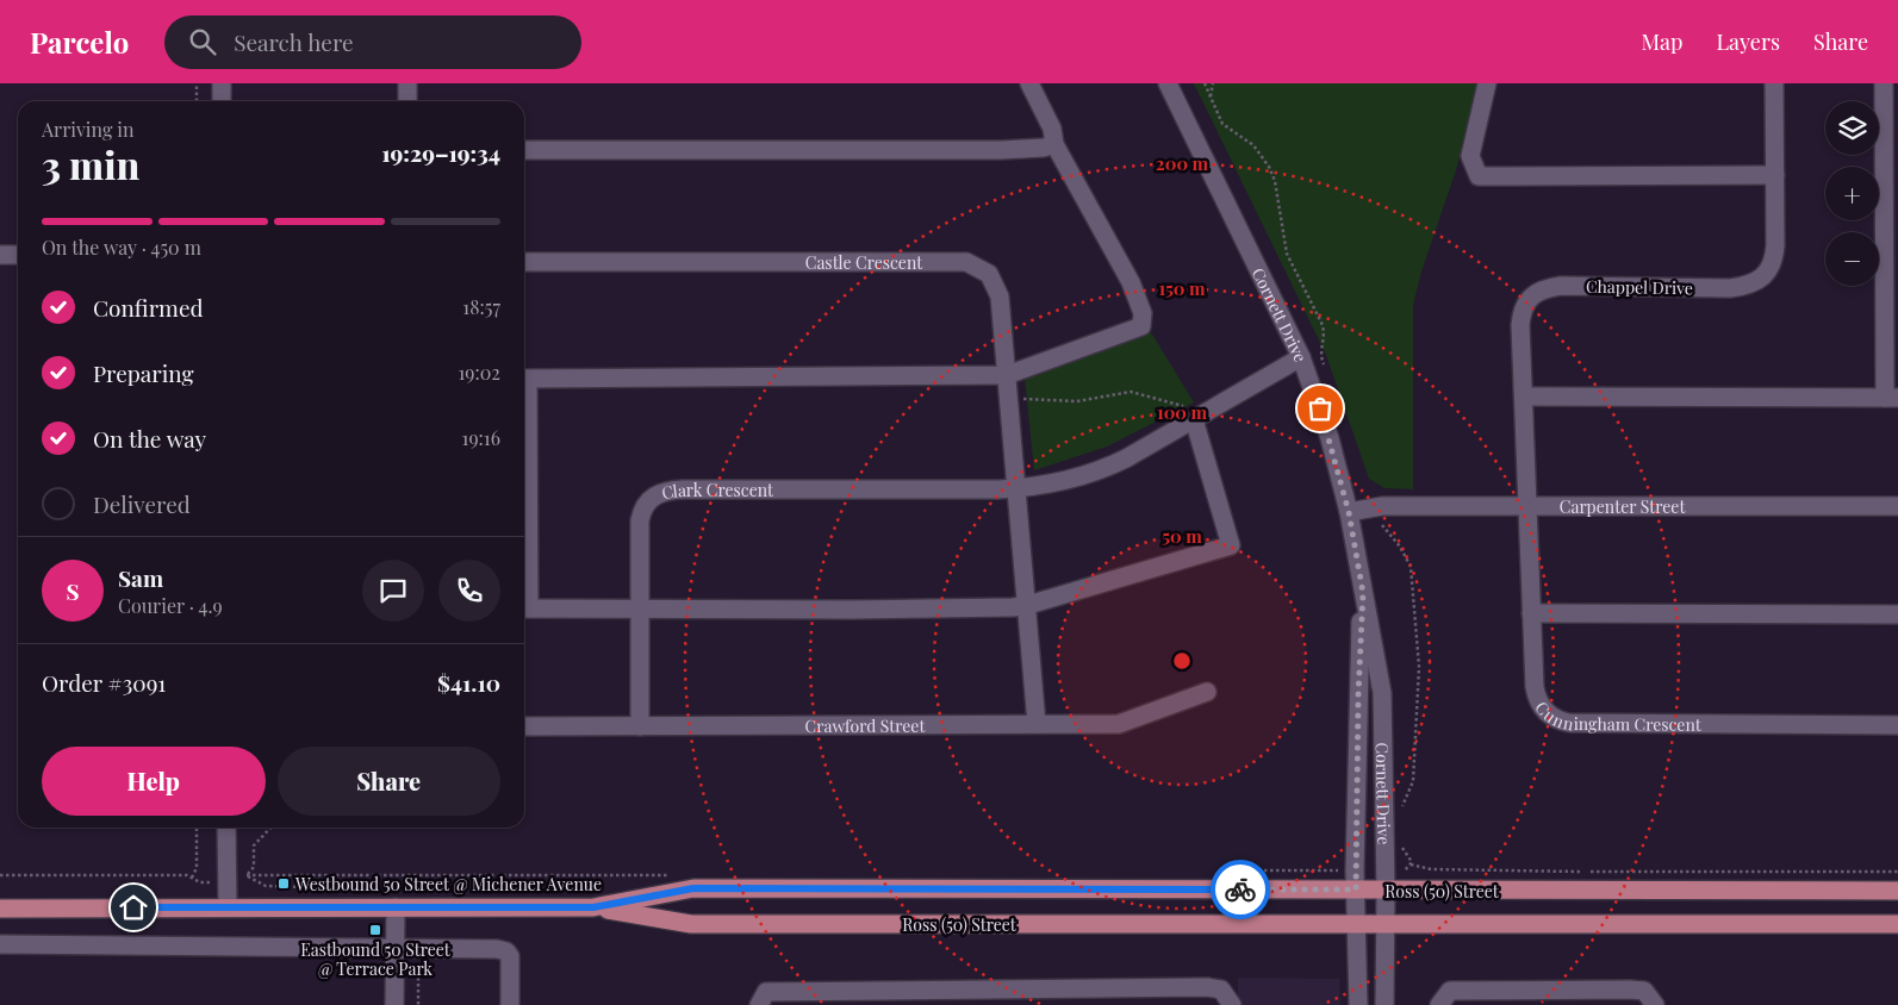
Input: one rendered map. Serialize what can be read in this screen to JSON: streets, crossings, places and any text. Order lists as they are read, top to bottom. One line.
{"streets":{"main road":["Ross (50) Street"],"street":["Castle Crescent","Chappel Drive","Cornett Drive","Clark Crescent","Carpenter Street","Cunningham Crescent","Crawford Street"]},"crossings":[["Castle Crescent","Clark Crescent"],["Chappel Drive","Carpenter Street"],["Chappel Drive","Cunningham Crescent"],["Cornett Drive","Clark Crescent"],["Cornett Drive","Carpenter Street"],["Cornett Drive","Ross (50) Street"],["Clark Crescent","Crawford Street"],["Carpenter Street","Cunningham Crescent"]],"places":{"transit":["Westbound 50 Street @ Michener Avenue","Eastbound 50 Street @ Terrace Park"]},"page":{"header":"Parcelo","search":"Search here","nav":["Map","Layers","Share"],"map_buttons":["+","−"],"heading":["3 min","Arriving in","19:29–19:34"],"panel":["Sam","Courier · 4.9","Order #3091","$41.10"],"bar":"On the way · 450 m","list":[["Confirmed","18:57"],["Preparing","19:02"],["On the way","19:16"],"Delivered"],"round":"S","buttons":["Help","Share"]},"rings":["200 m","150 m","100 m","50 m"]}
